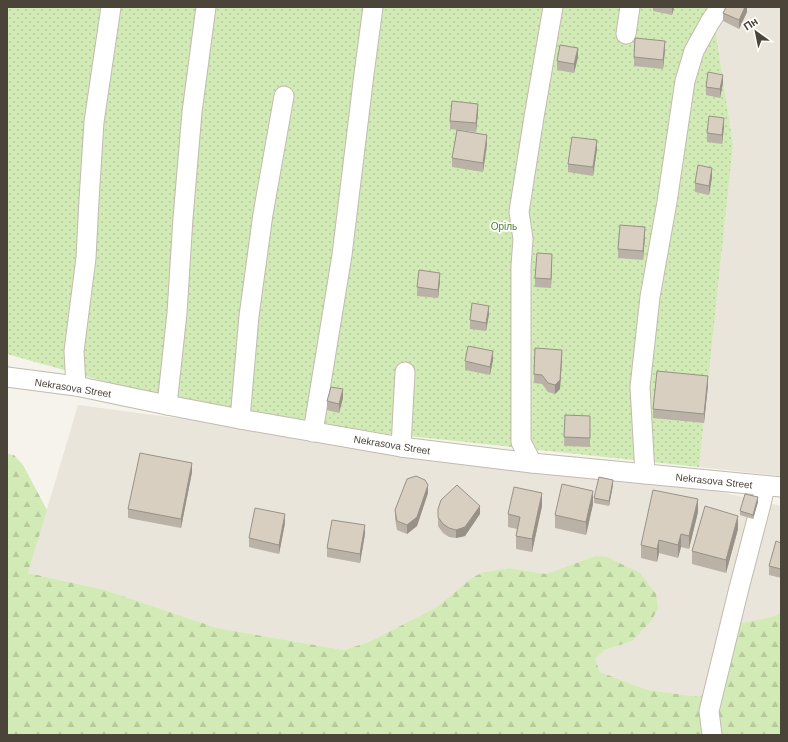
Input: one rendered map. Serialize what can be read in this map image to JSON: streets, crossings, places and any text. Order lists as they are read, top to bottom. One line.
{"streets":{"street":["Nekrasova Street"]},"parks":["Оріль"],"north":"top left"}
